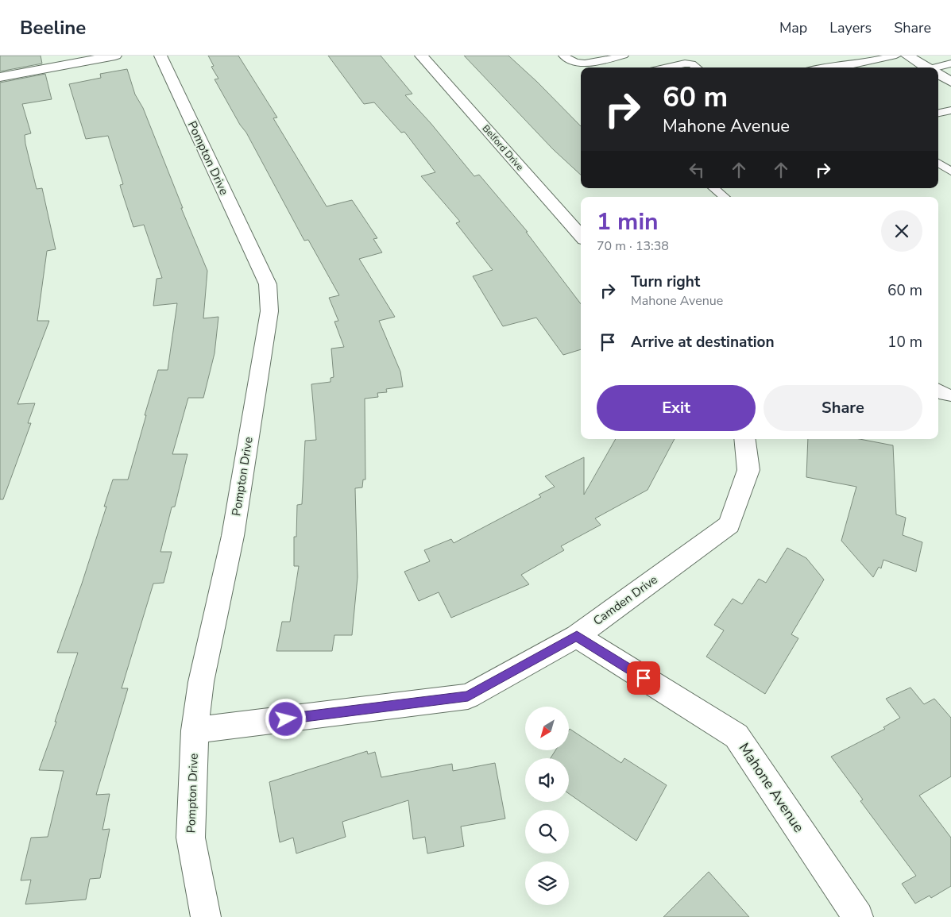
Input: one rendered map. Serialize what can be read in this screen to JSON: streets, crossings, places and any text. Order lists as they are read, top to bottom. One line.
{"streets":{"street":["Belford Drive","Pompton Drive","Camden Drive","Mahone Avenue"]},"crossings":[["Pompton Drive","Camden Drive"],["Camden Drive","Mahone Avenue"]],"north":"bottom left","page":{"header":"Beeline","nav":["Map","Layers","Share"],"turn":["60 m","Mahone Avenue"],"heading":["1 min","70 m · 13:38"],"list":[{"name":"Turn right","note":"Mahone Avenue","value":"60 m"},{"name":"Arrive at destination","value":"10 m"}],"buttons":["Exit","Share"]}}
